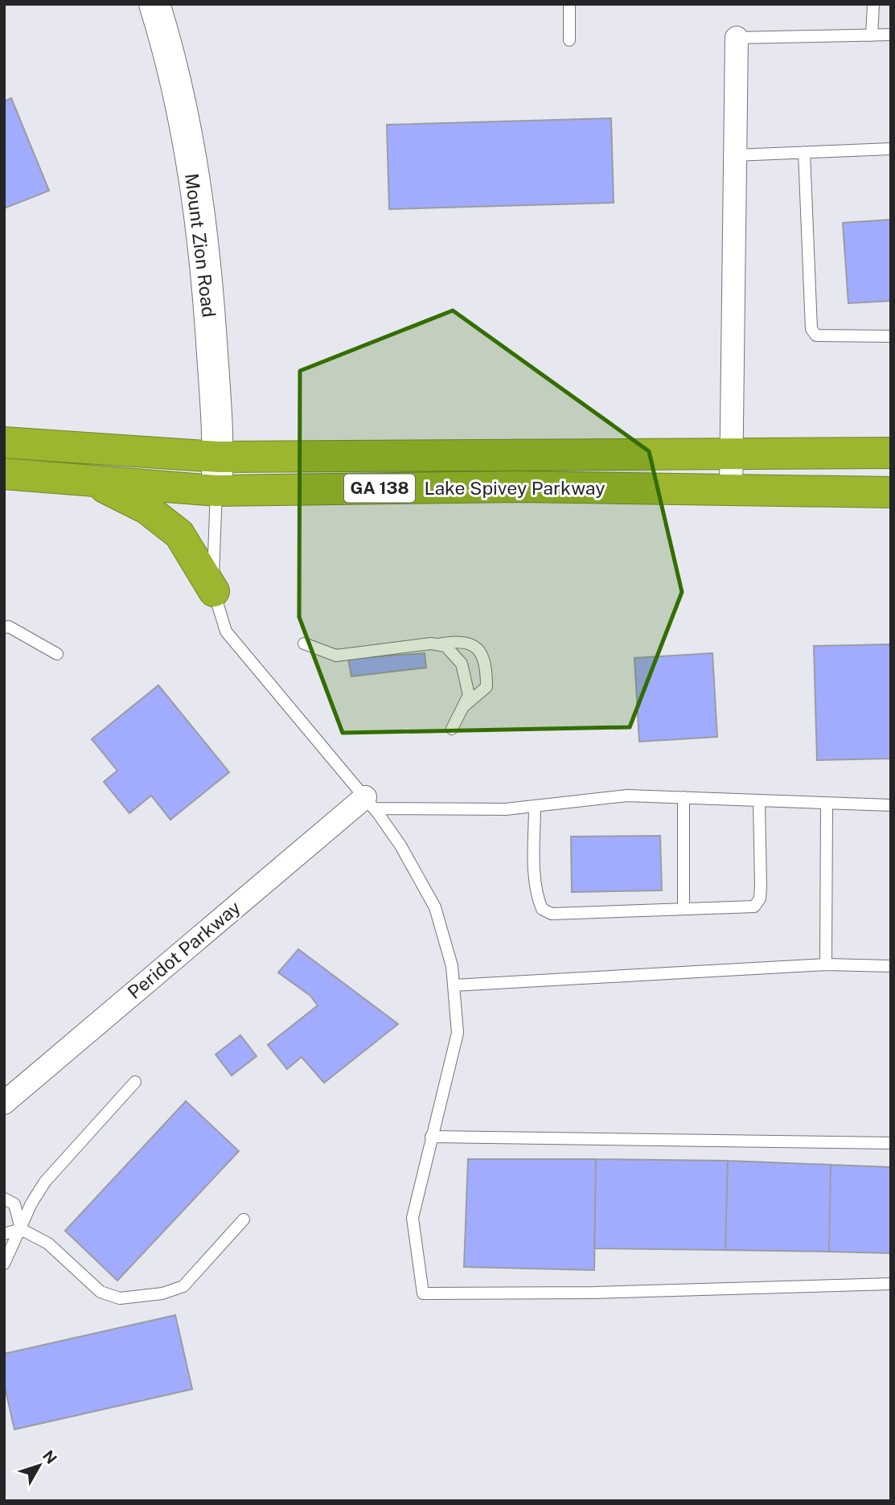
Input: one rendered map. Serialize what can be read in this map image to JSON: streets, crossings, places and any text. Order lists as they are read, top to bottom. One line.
{"streets":{"highway":["GA 138","Lake Spivey Parkway"],"street":["Mount Zion Road","Peridot Parkway"]},"crossings":[["Mount Zion Road","Lake Spivey Parkway"]],"north":"top right"}
